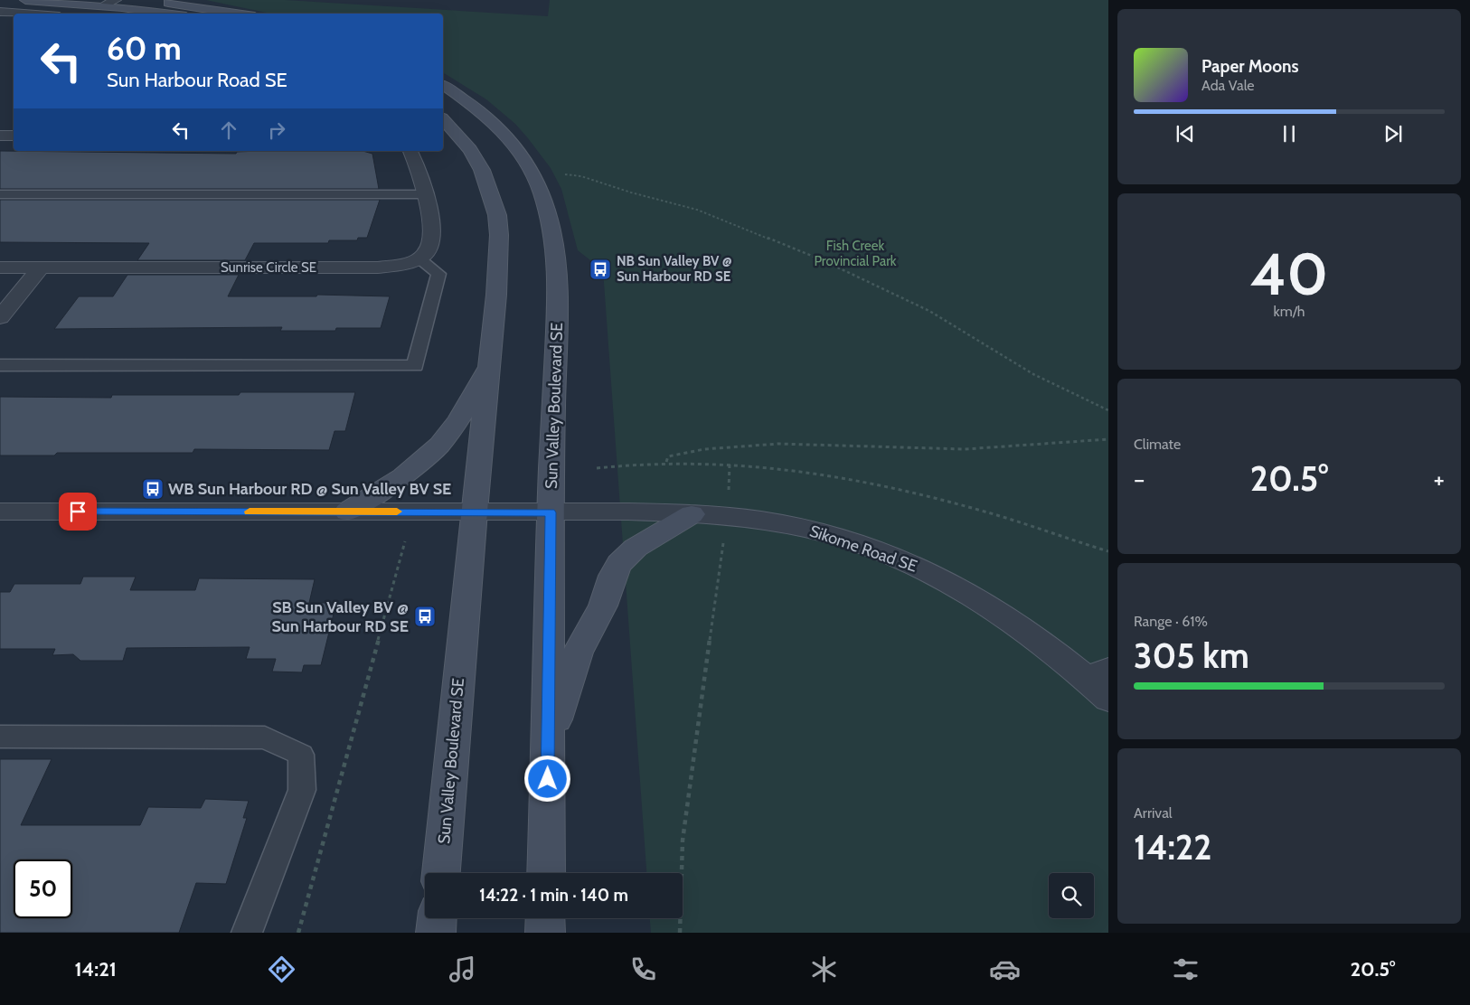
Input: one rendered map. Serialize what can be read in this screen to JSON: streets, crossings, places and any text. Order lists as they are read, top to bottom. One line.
{"streets":{"main road":["Sun Valley Boulevard SE"],"street":["Sunrise Circle SE","Sikome Road SE"]},"crossings":[["Sun Valley Boulevard SE","Sikome Road SE"]],"parks":["Fish Creek Provincial Park"],"places":{"bus stop":["NB Sun Valley BV @ Sun Harbour RD SE","WB Sun Harbour RD @ Sun Valley BV SE","SB Sun Valley BV @ Sun Harbour RD SE"]},"page":{"turn":["60 m","Sun Harbour Road SE"],"song":["Paper Moons","Ada Vale"],"tile":[["40","km/h"],"Climate",["Range · 61%","305 km"],["Arrival","14:22"]],"heat":["−","20.5°","+"],"limit":"50","trip":"14:22 · 1 min · 140 m","tabs":["14:21","20.5°"]}}
